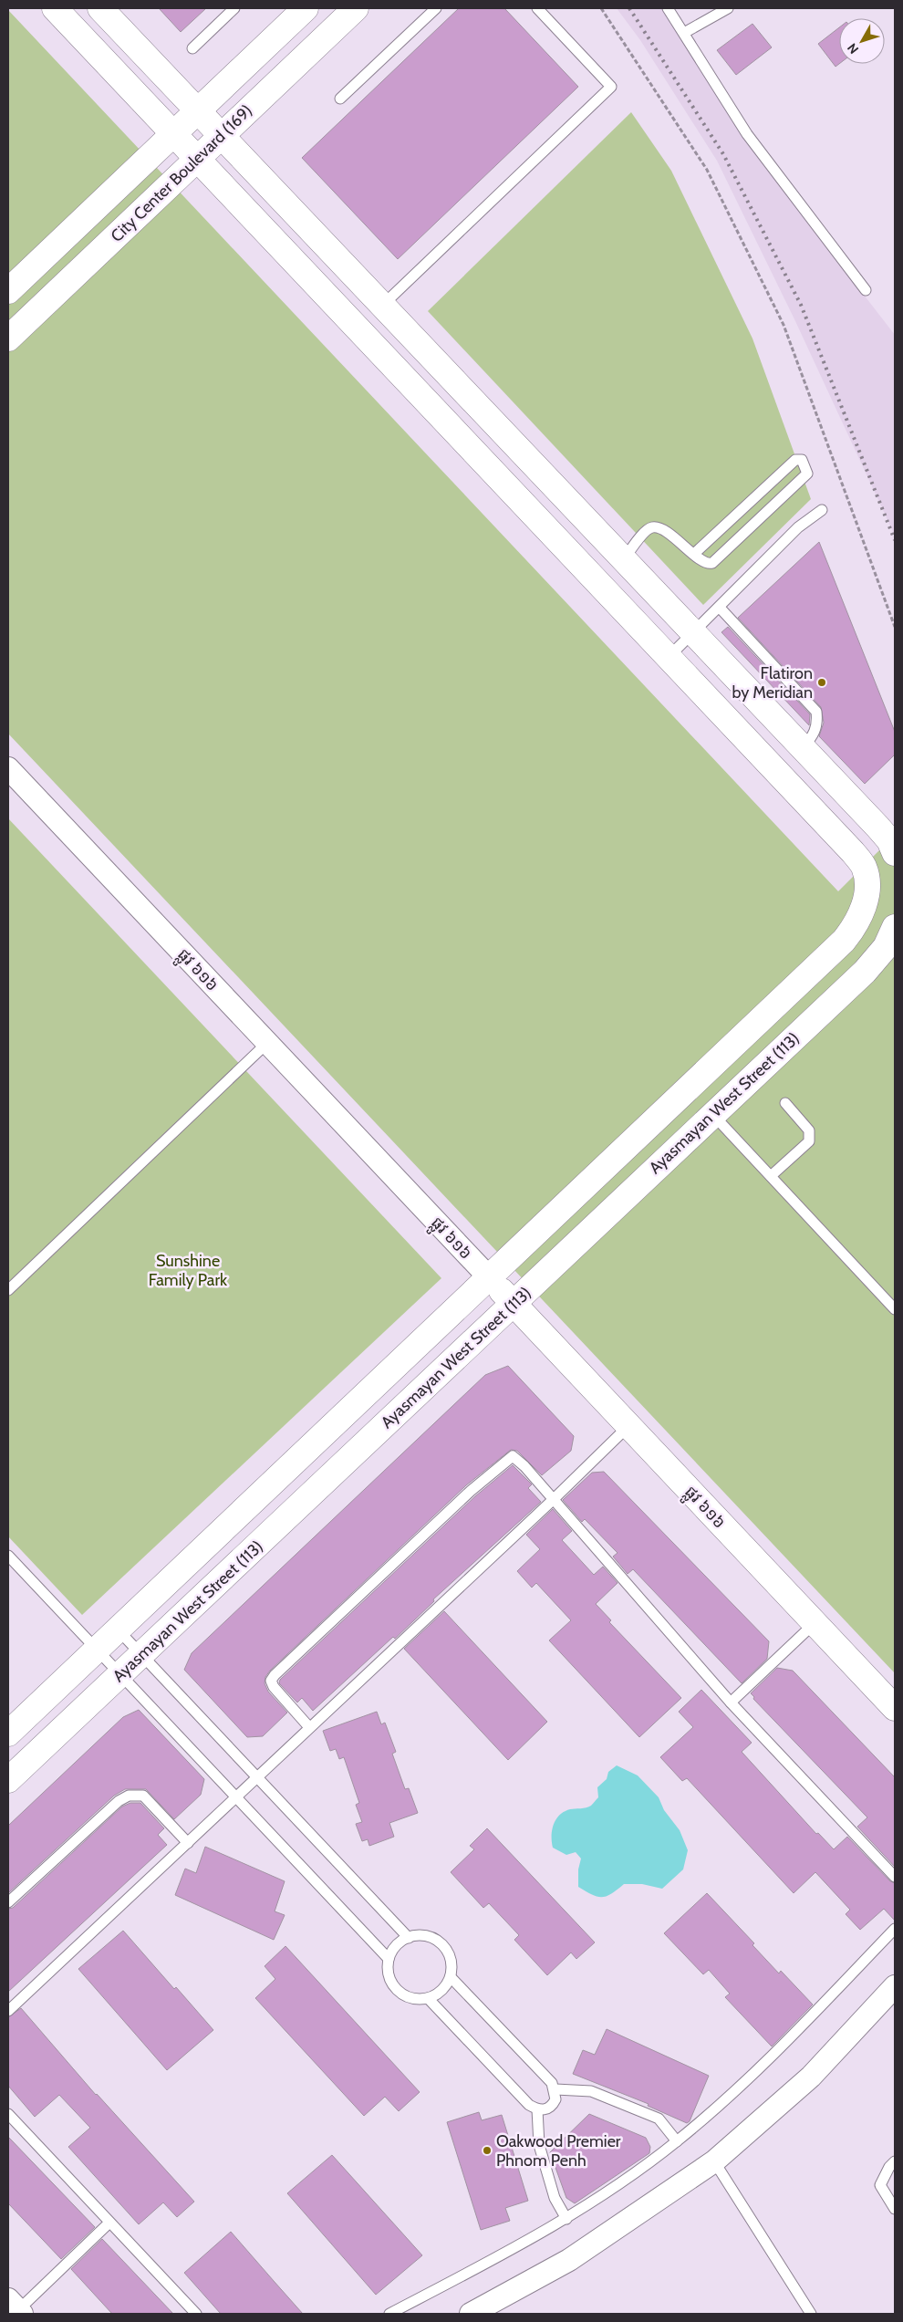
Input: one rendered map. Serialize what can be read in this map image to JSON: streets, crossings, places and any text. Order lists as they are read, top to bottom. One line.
{"streets":{"street":["City Center Boulevard (169)","ផ្លូវ ៦១៦","Ayasmayan West Street (113)"]},"crossings":[["ផ្លូវ ៦១៦","Ayasmayan West Street (113)"]],"parks":["Sunshine Family Park"],"places":["Flatiron by Meridian","Oakwood Premier Phnom Penh"],"north":"bottom left"}
